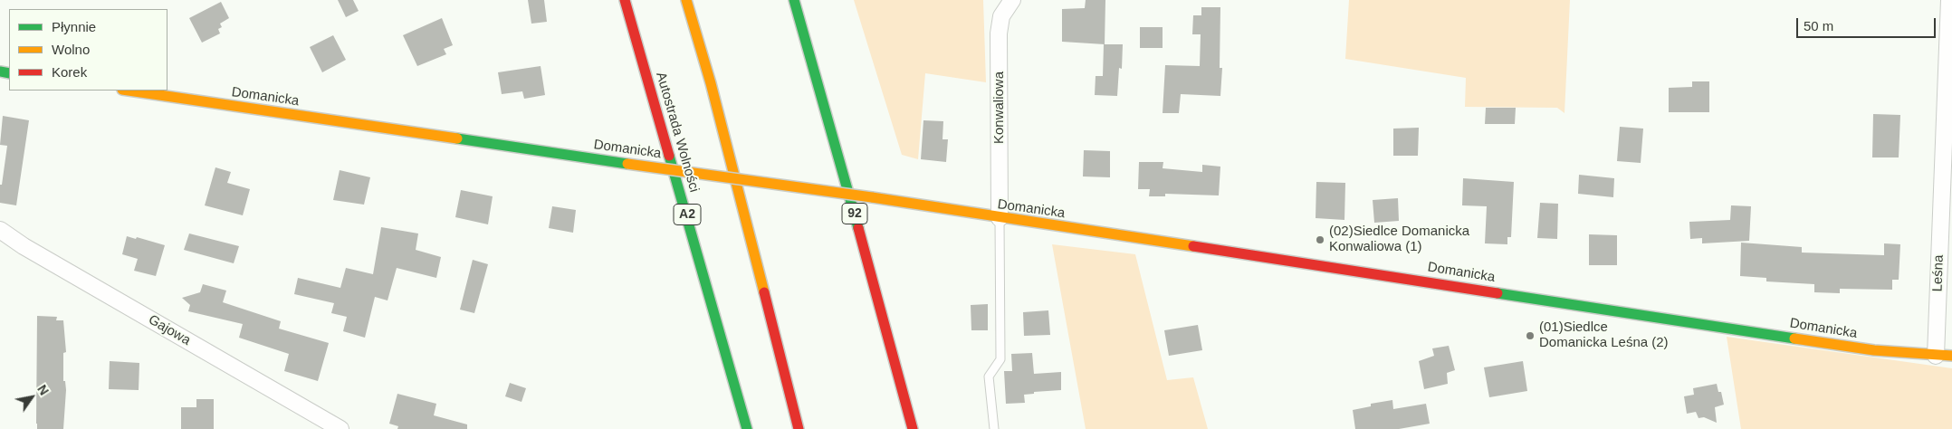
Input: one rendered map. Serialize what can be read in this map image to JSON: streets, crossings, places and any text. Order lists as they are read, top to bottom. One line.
{"streets":{"main road":["Domanicka","Autostrada Wolności","92","A2"],"street":["Konwaliowa","Leśna","Gajowa"]},"crossings":[["Domanicka","Konwaliowa"],["Domanicka","Leśna"]],"places":["(02)Siedlce Domanicka Konwaliowa (1)","(01)Siedlce Domanicka Leśna (2)"],"legend":["Płynnie","Wolno","Korek"],"scale_bar":"50 m","north":"top right"}
